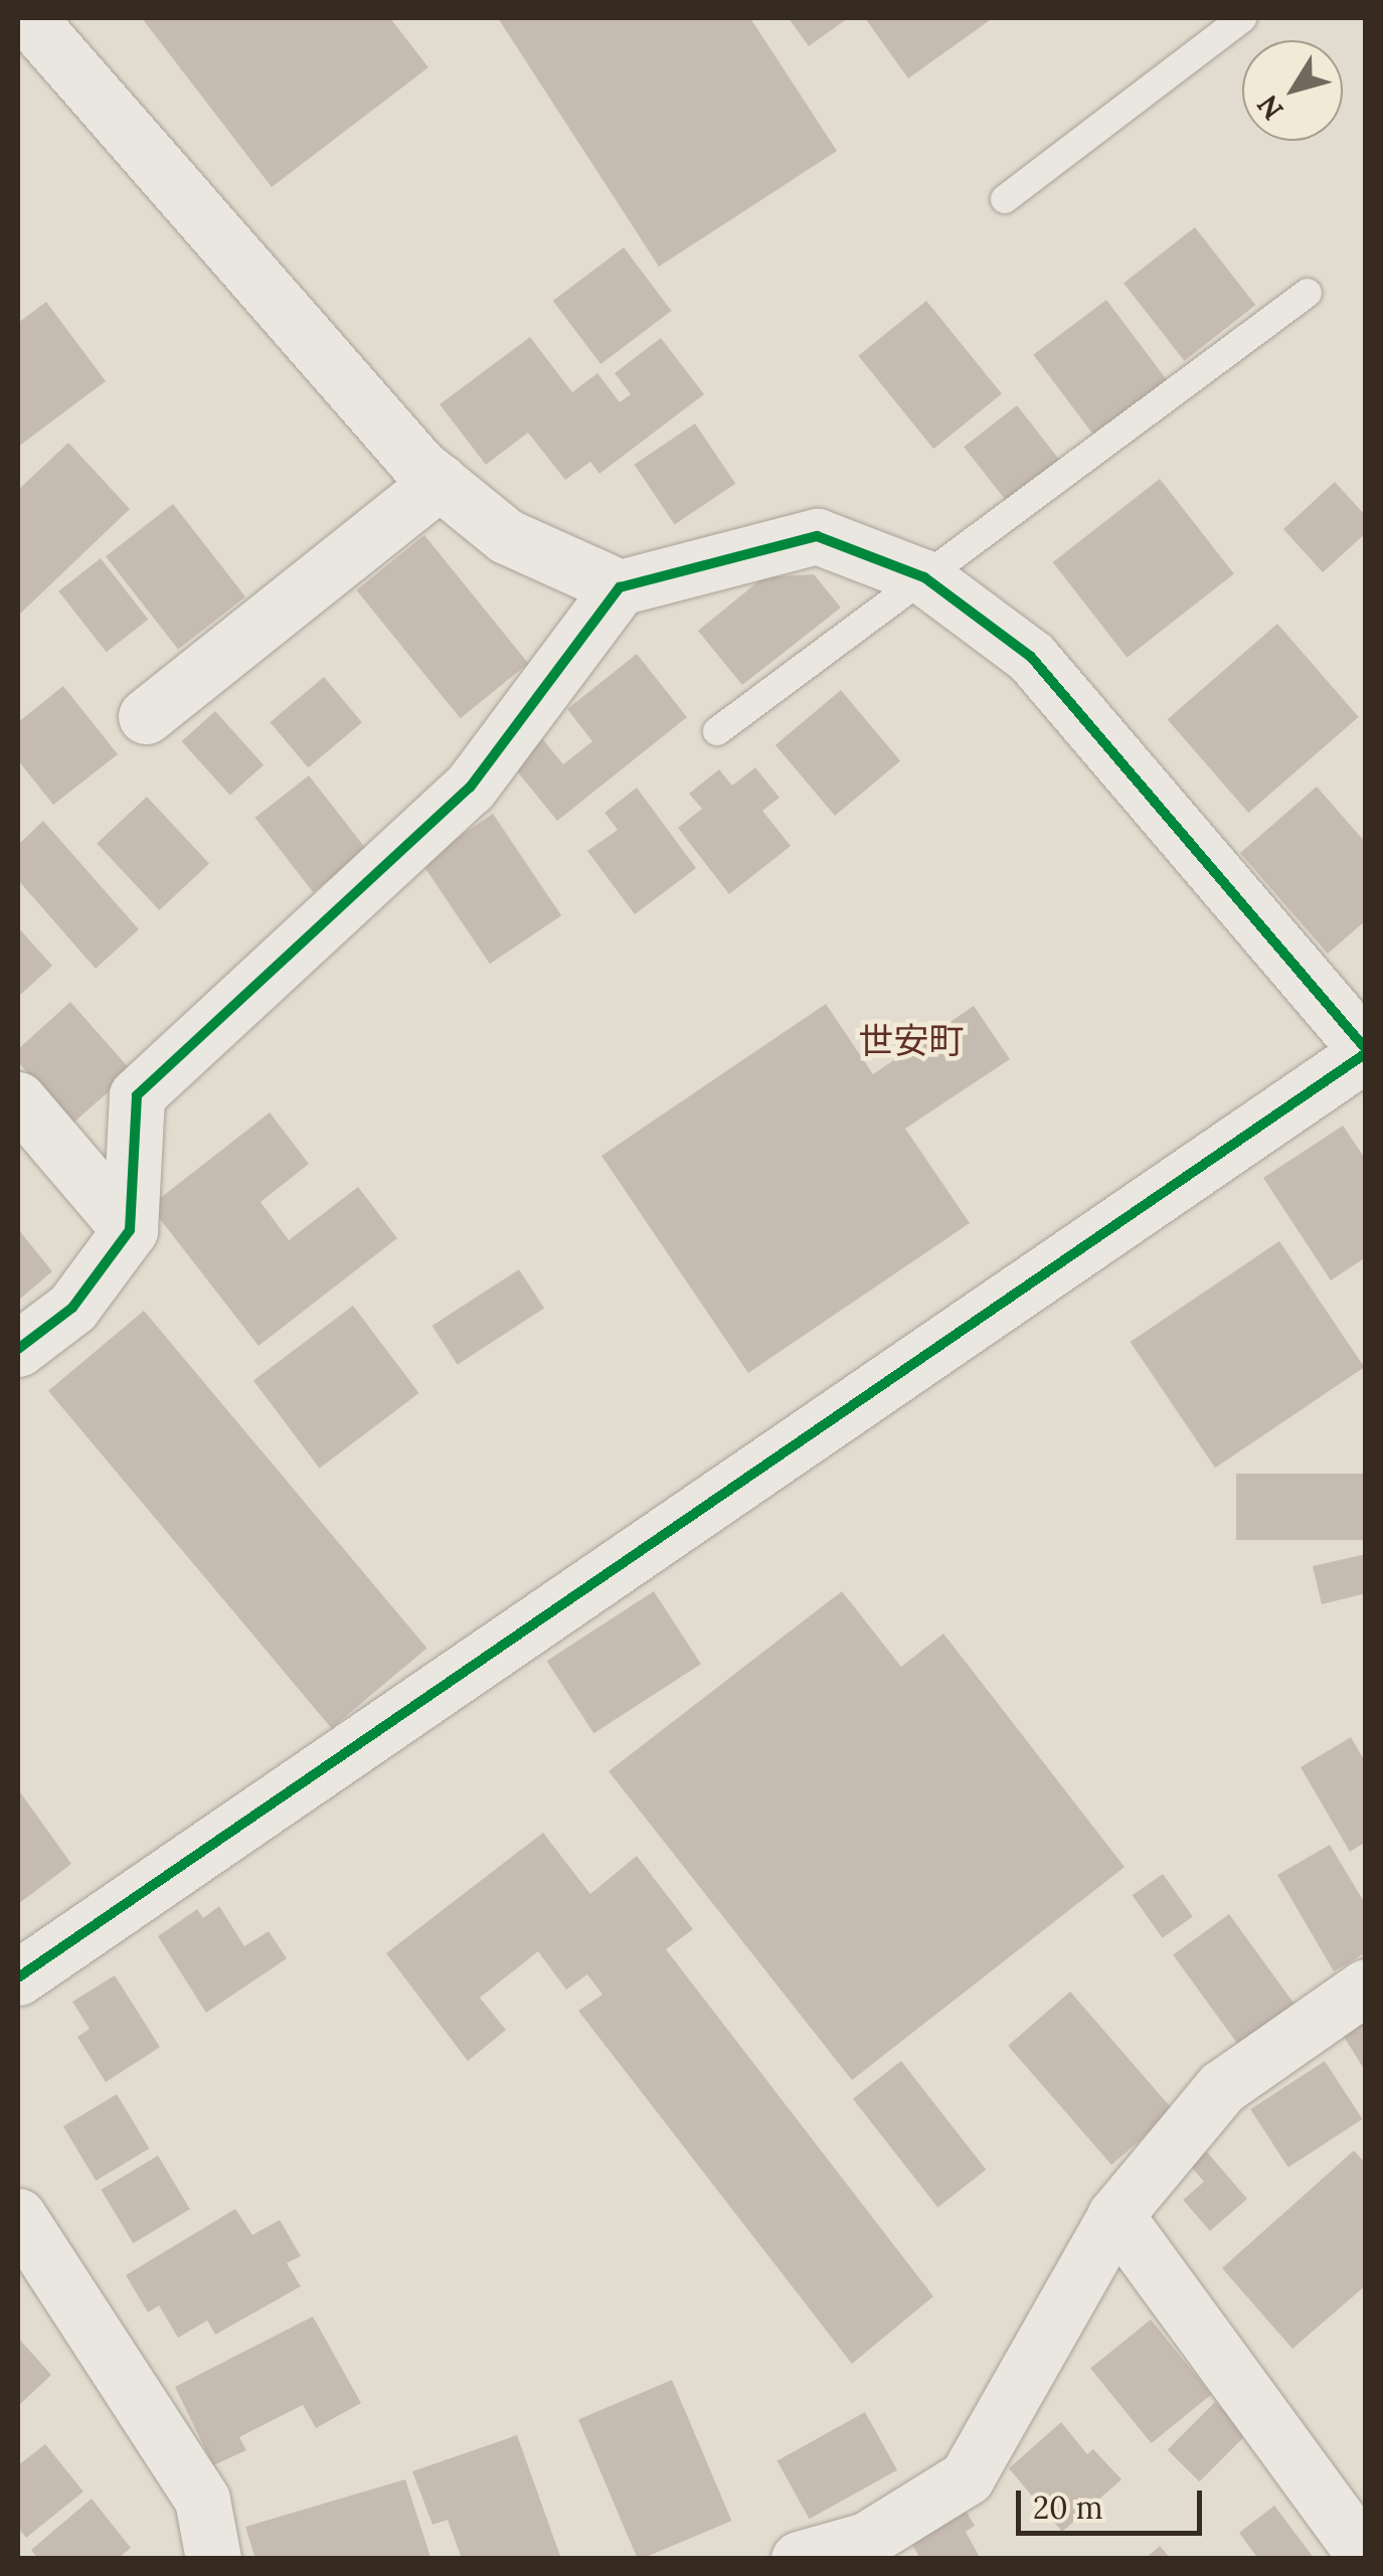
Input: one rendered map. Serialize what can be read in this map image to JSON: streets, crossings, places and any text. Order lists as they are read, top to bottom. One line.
{"districts":["世安町"],"scale_bar":"20 m","north":"bottom left"}
